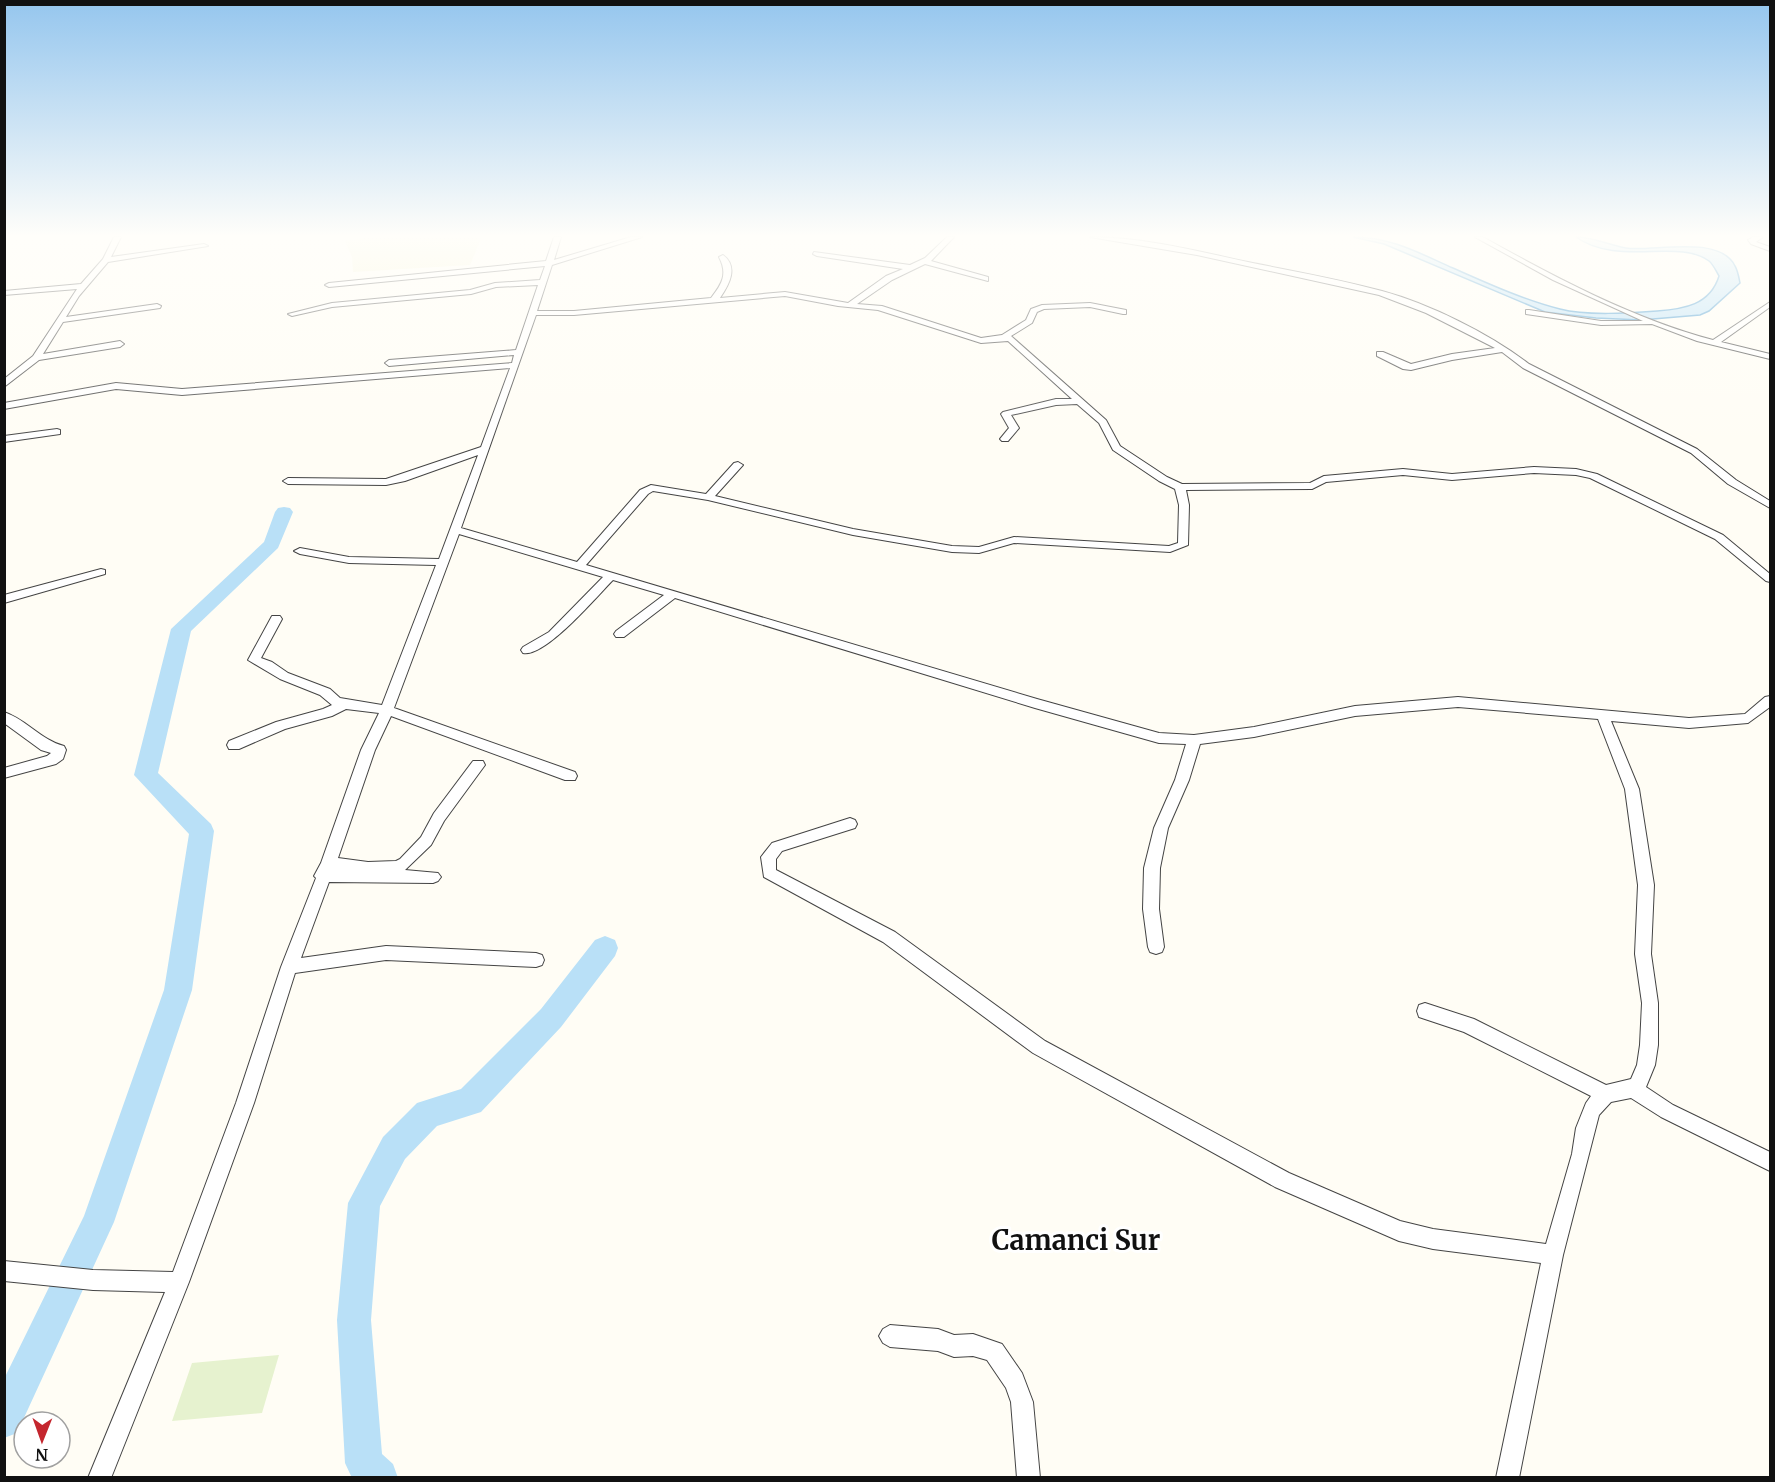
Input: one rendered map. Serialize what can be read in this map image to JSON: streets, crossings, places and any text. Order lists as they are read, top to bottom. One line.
{"districts":["Camanci Sur"],"north":"bottom"}
